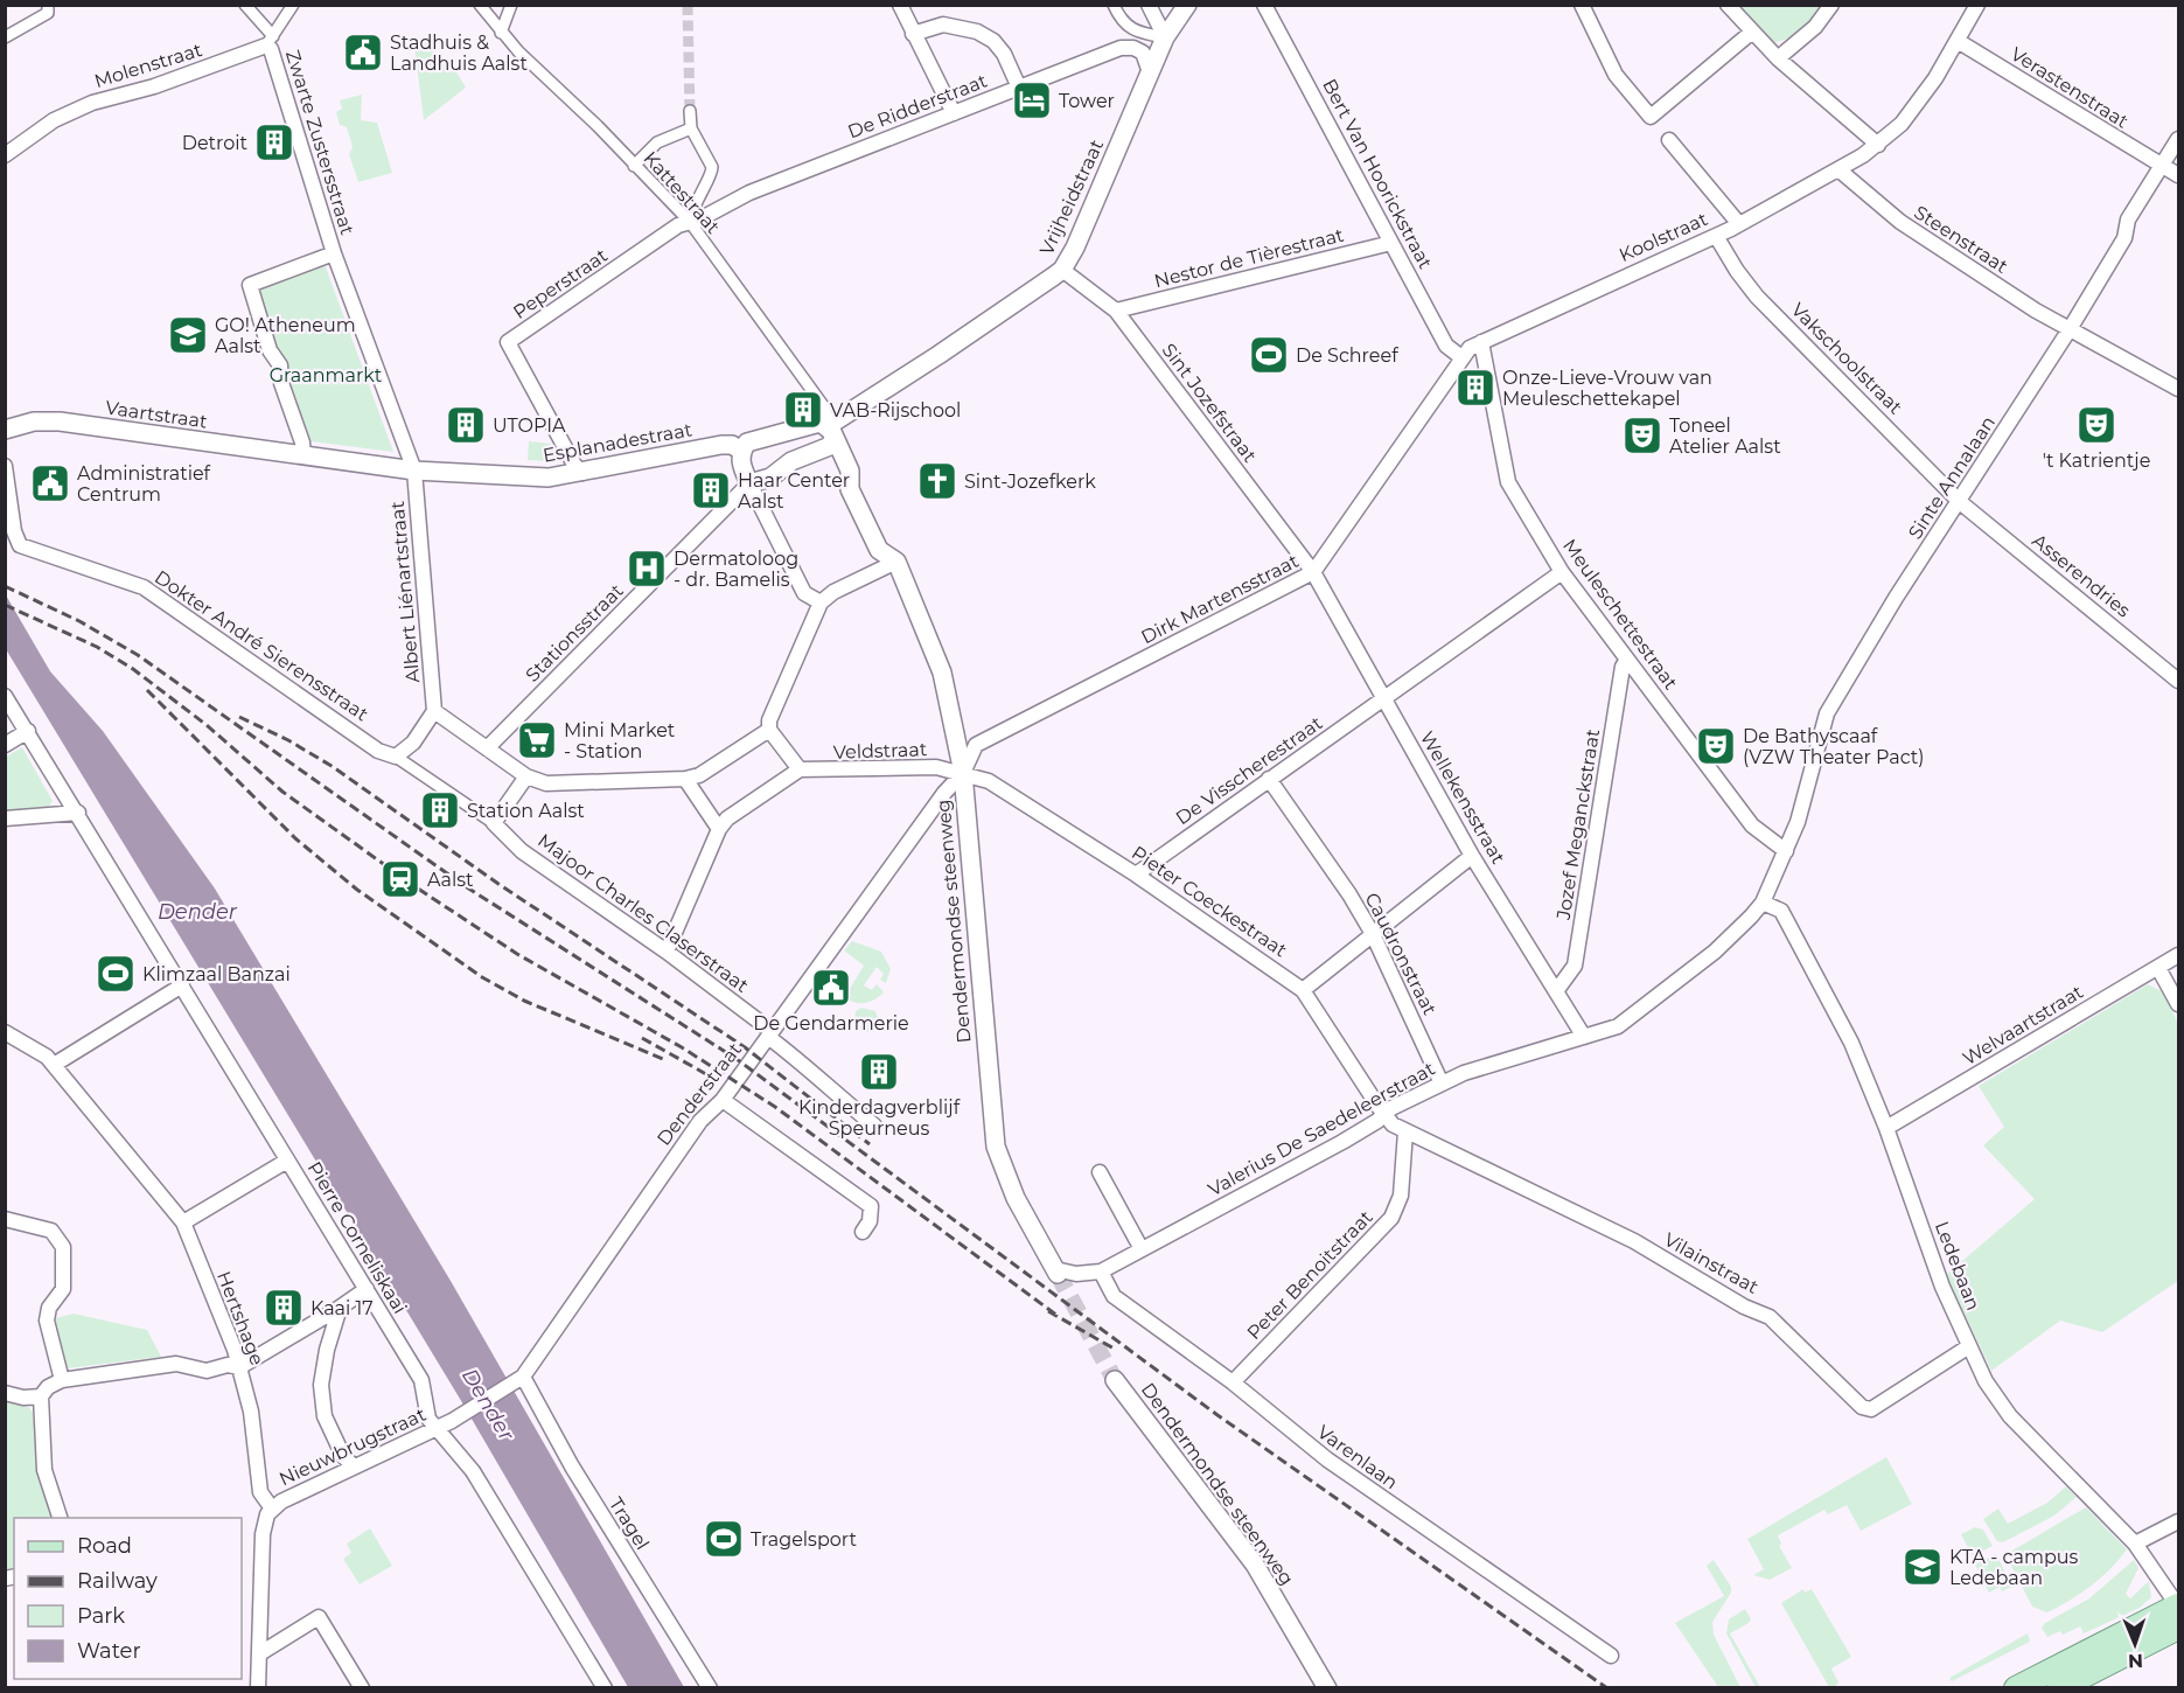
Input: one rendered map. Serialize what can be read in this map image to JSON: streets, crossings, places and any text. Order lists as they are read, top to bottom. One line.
{"streets":{"street":["Molenstraat","Verastenstraat","De Ridderstraat","Zwarte Zustersstraat","Bert Van Hoorickstraat","Kattestraat","Vrijheidstraat","Koolstraat","Steenstraat","Nestor de Tièrestraat","Peperstraat","Vakschoolstraat","Sint Jozefstraat","Vaartstraat","Esplanadestraat","Sinte Annalaan","Asserendries","Albert Liénartstraat","Dirk Martensstraat","Meuleschettestraat","Stationsstraat","Dokter André Sierensstraat","Veldstraat","De Visscherestraat","Wellekensstraat","Jozef Meganckstraat","Pieter Coeckestraat","Majoor Charles Claserstraat","Dendermondse steenweg","Caudronstraat","Welvaartstraat","Denderstraat","Valerius De Saedeleerstraat","Pierre Corneliskaai","Vilainstraat","Ledebaan","Peter Benoitstraat","Hertshage","Nieuwbrugstraat","Varenlaan","Tragel"]},"crossings":[["Molenstraat","Zwarte Zustersstraat"],["Verastenstraat","Koolstraat"],["Verastenstraat","Sinte Annalaan"],["De Ridderstraat","Kattestraat"],["De Ridderstraat","Vrijheidstraat"],["De Ridderstraat","Peperstraat"],["Bert Van Hoorickstraat","Koolstraat"],["Bert Van Hoorickstraat","Nestor de Tièrestraat"],["Bert Van Hoorickstraat","Dirk Martensstraat"],["Kattestraat","Vrijheidstraat"],["Kattestraat","Peperstraat"],["Vrijheidstraat","Sint Jozefstraat"],["Vrijheidstraat","Stationsstraat"],["Koolstraat","Steenstraat"],["Koolstraat","Vakschoolstraat"],["Koolstraat","Dirk Martensstraat"],["Koolstraat","Meuleschettestraat"],["Steenstraat","Sinte Annalaan"],["Nestor de Tièrestraat","Sint Jozefstraat"],["Peperstraat","Esplanadestraat"],["Vakschoolstraat","Sinte Annalaan"],["Vakschoolstraat","Asserendries"],["Sint Jozefstraat","Dirk Martensstraat"],["Sint Jozefstraat","Wellekensstraat"],["Esplanadestraat","Albert Liénartstraat"],["Sinte Annalaan","Asserendries"],["Sinte Annalaan","Meuleschettestraat"],["Sinte Annalaan","Valerius De Saedeleerstraat"],["Dirk Martensstraat","Veldstraat"],["Dirk Martensstraat","Wellekensstraat"],["Dirk Martensstraat","Pieter Coeckestraat"],["Dirk Martensstraat","Dendermondse steenweg"],["Dirk Martensstraat","Denderstraat"],["Meuleschettestraat","De Visscherestraat"],["Meuleschettestraat","Jozef Meganckstraat"],["Meuleschettestraat","Valerius De Saedeleerstraat"],["Veldstraat","Pieter Coeckestraat"],["Veldstraat","Dendermondse steenweg"],["Veldstraat","Denderstraat"],["De Visscherestraat","Wellekensstraat"],["De Visscherestraat","Pieter Coeckestraat"],["De Visscherestraat","Caudronstraat"],["Wellekensstraat","Jozef Meganckstraat"],["Wellekensstraat","Valerius De Saedeleerstraat"],["Pieter Coeckestraat","Dendermondse steenweg"],["Pieter Coeckestraat","Denderstraat"],["Pieter Coeckestraat","Valerius De Saedeleerstraat"],["Majoor Charles Claserstraat","Denderstraat"],["Dendermondse steenweg","Denderstraat"],["Dendermondse steenweg","Valerius De Saedeleerstraat"],["Caudronstraat","Valerius De Saedeleerstraat"],["Welvaartstraat","Ledebaan"],["Denderstraat","Nieuwbrugstraat"],["Denderstraat","Tragel"],["Valerius De Saedeleerstraat","Ledebaan"],["Valerius De Saedeleerstraat","Varenlaan"],["Pierre Corneliskaai","Nieuwbrugstraat"],["Vilainstraat","Ledebaan"],["Vilainstraat","Peter Benoitstraat"],["Peter Benoitstraat","Varenlaan"],["Hertshage","Nieuwbrugstraat"]],"water":["Dender"],"parks":["Graanmarkt"],"places":{"public building":["Stadhuis & Landhuis Aalst","Administratief Centrum","De Gendarmerie"],"hotel":["Tower"],"building":["Detroit","Onze-Lieve-Vrouw van Meuleschettekapel","VAB-Rijschool","UTOPIA","Haar Center Aalst","Station Aalst","Kinderdagverblijf Speurneus","Kaai 17"],"school or university":["GO! Atheneum Aalst","KTA - campus Ledebaan"],"sports":["De Schreef","Klimzaal Banzai","Tragelsport"],"theatre":["'t Katrientje","Toneel Atelier Aalst","De Bathyscaaf (VZW Theater Pact)"],"church":["Sint-Jozefkerk"],"hospital":["Dermatoloog - dr. Bamelis"],"supermarket":["Mini Market - Station"],"station":["Aalst"]},"legend":["Road","Railway","Park","Water"],"north":"bottom"}
